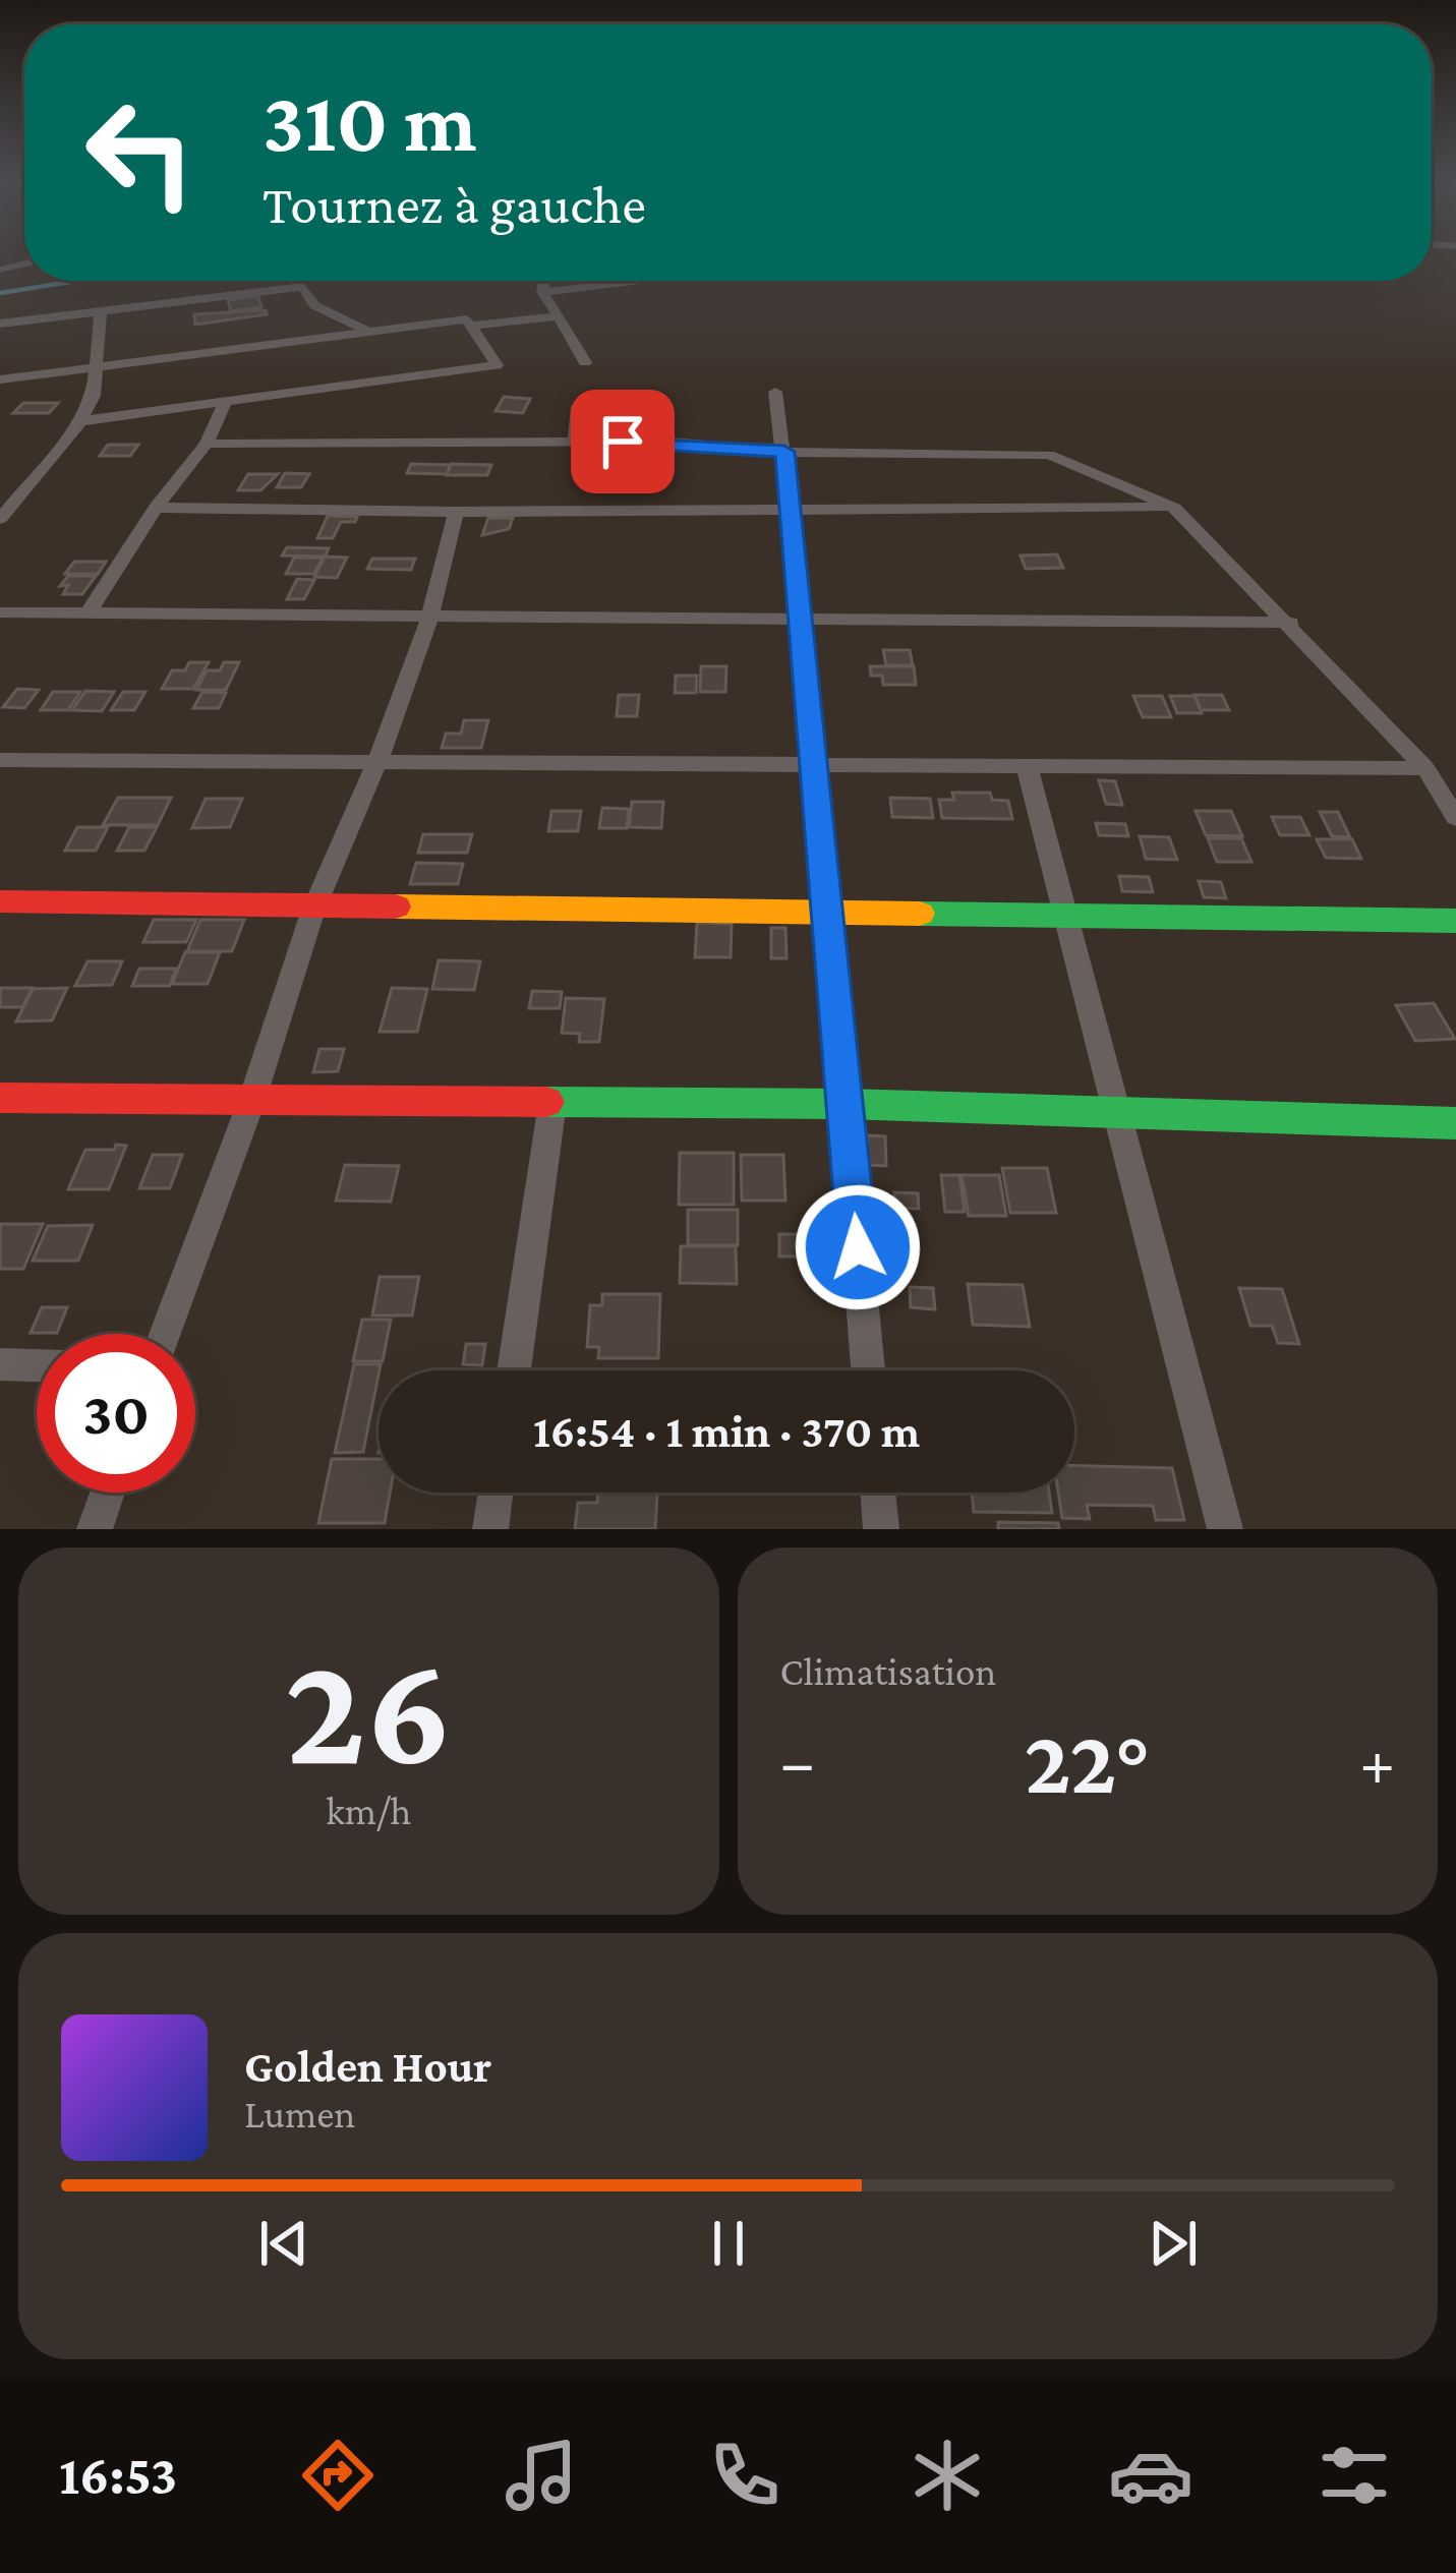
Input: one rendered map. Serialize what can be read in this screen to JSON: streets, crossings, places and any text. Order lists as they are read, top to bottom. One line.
{"page":{"turn":["310 m","Tournez à gauche"],"limit":"30","trip":"16:54 · 1 min · 370 m","tile":[["26","km/h"],"Climatisation"],"heat":["−","22°","+"],"song":["Golden Hour","Lumen"],"tabs":"16:53"}}
